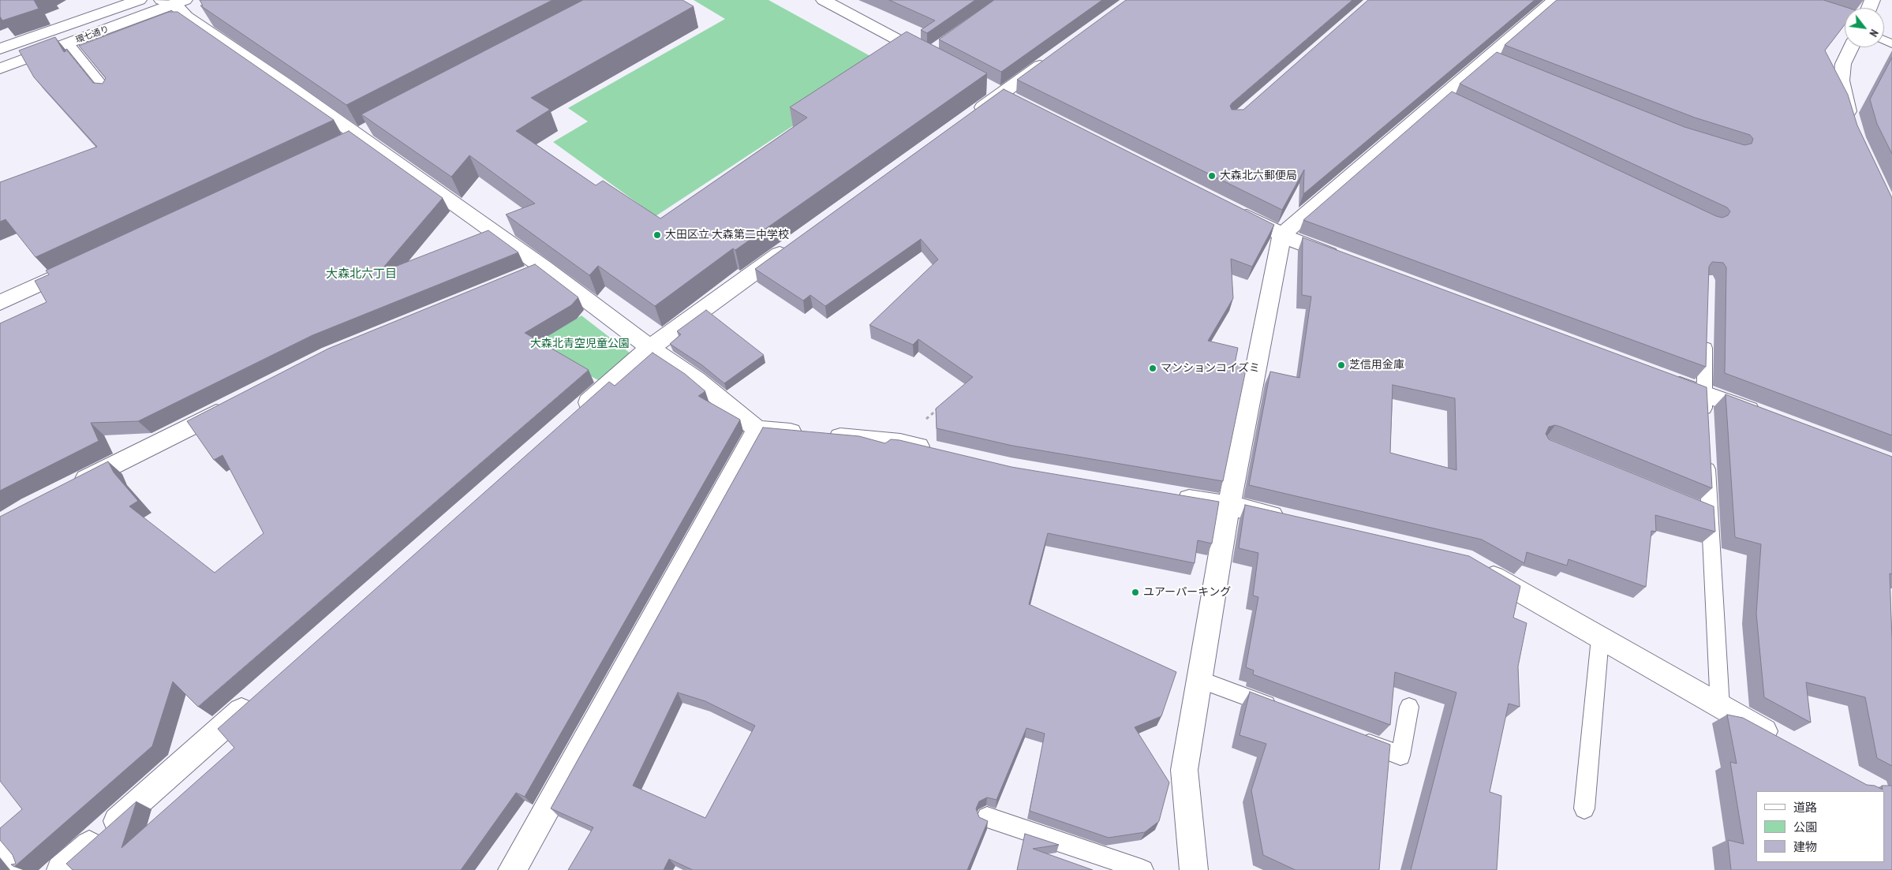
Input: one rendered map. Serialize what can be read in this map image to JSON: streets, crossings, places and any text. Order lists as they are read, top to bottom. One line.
{"streets":{"street":["環七通り"]},"districts":["大森北六丁目"],"parks":["大森北青空児童公園"],"places":["大森北六郵便局","大田区立 大森第二中学校","芝信用金庫","マンションコイズミ","ユアーパーキング"],"legend":["道路","公園","建物"],"north":"bottom right"}
